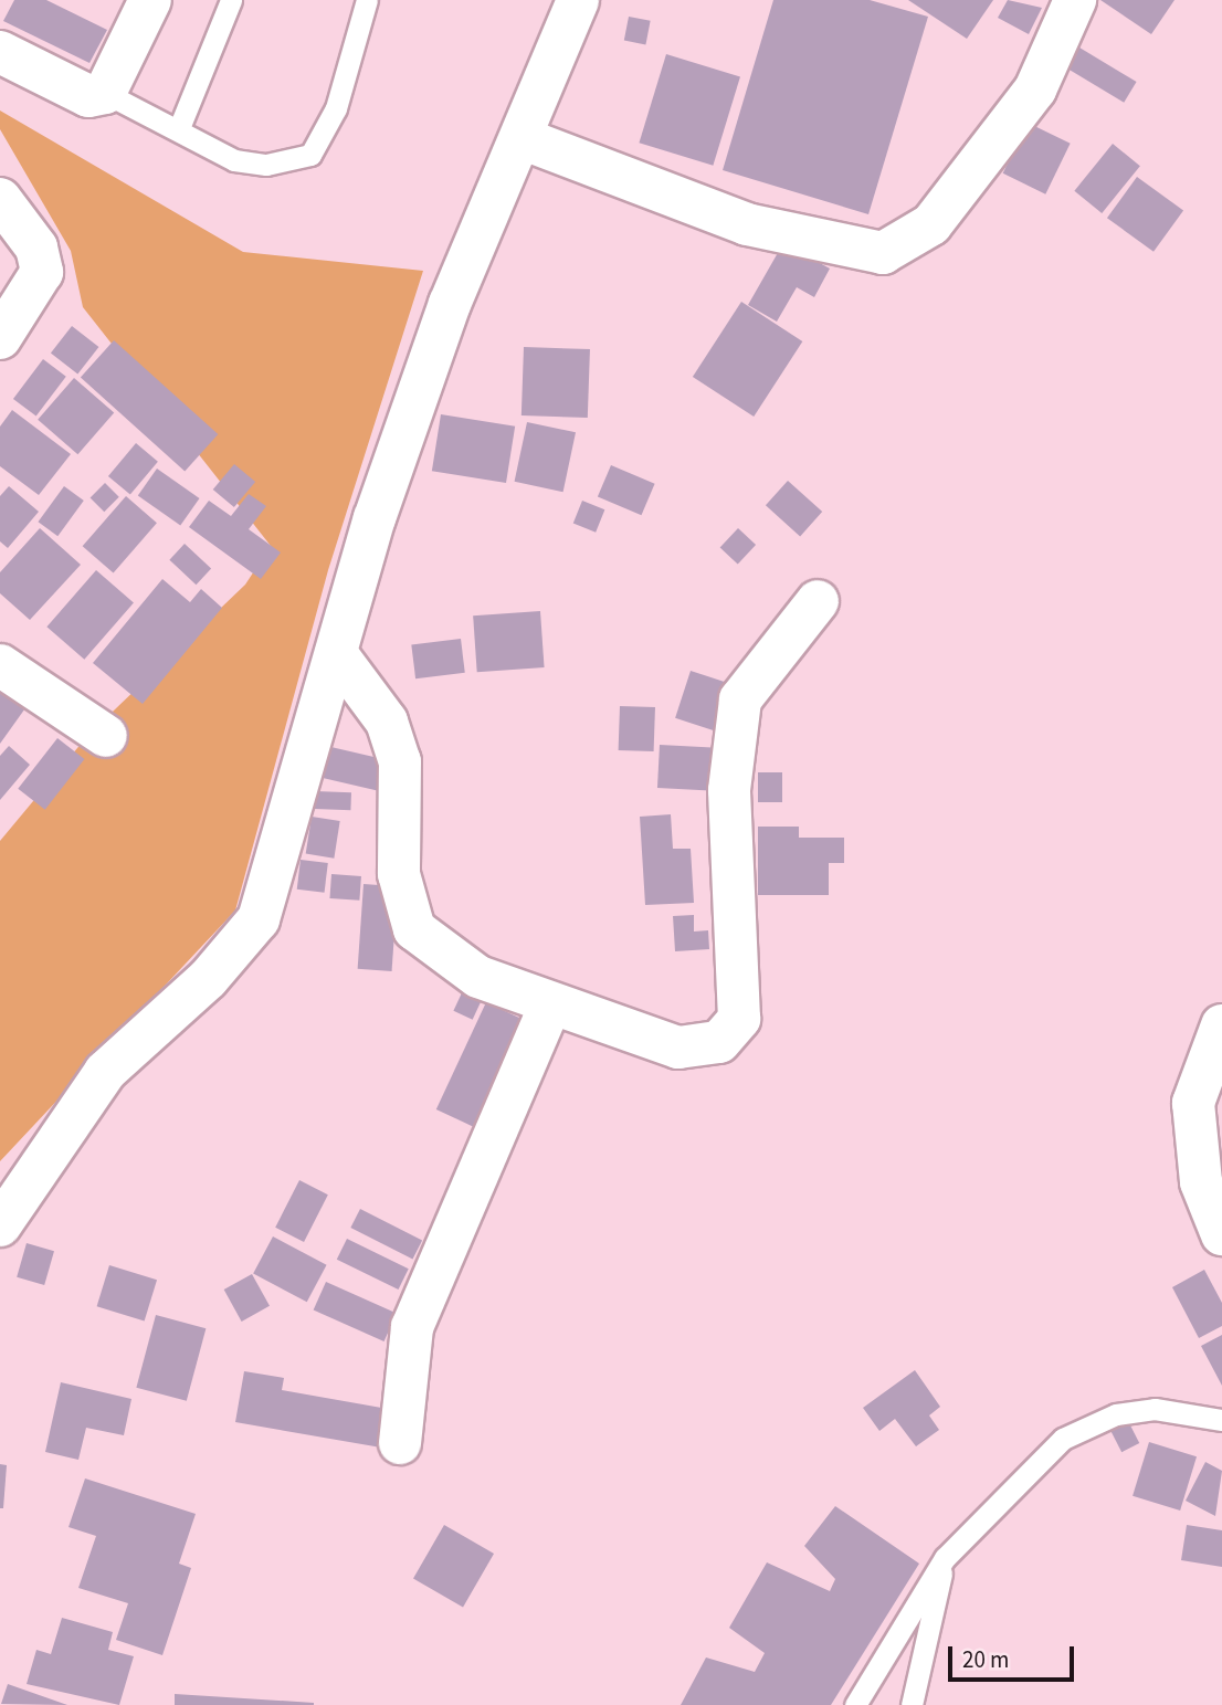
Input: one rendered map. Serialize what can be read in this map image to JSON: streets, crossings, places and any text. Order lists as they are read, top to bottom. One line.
{"scale_bar":"20 m"}
